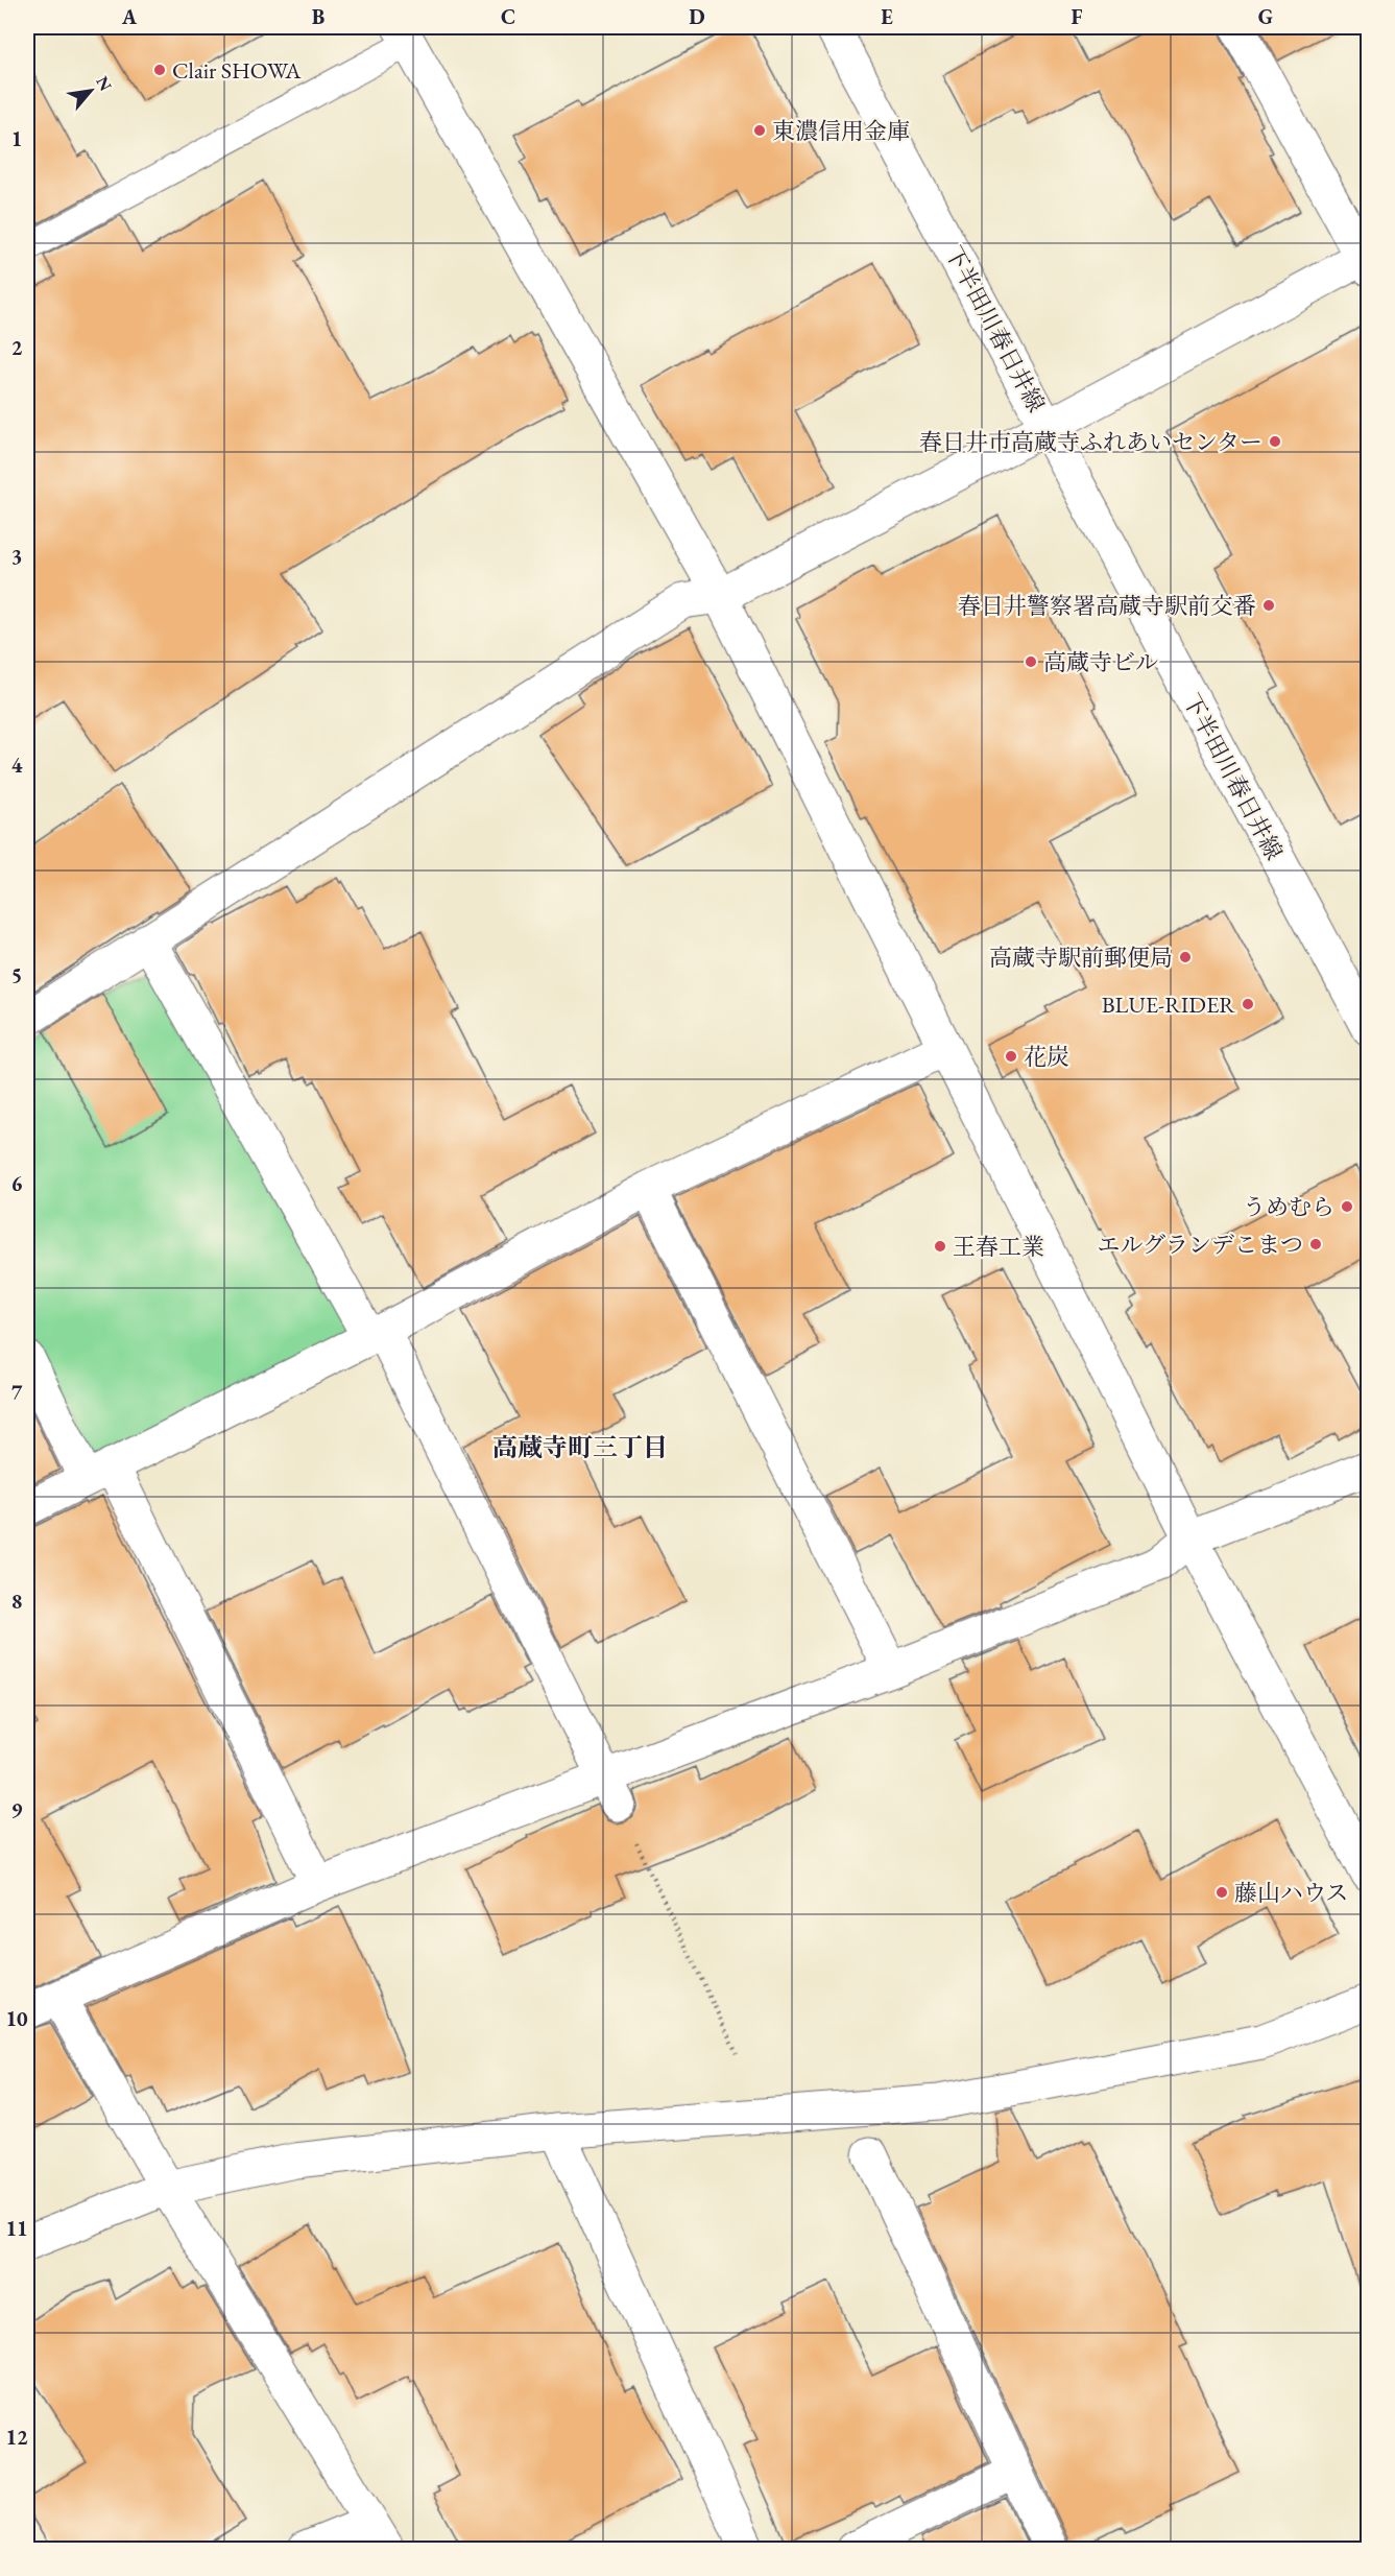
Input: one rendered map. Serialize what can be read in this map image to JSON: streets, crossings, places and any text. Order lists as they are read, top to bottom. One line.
{"streets":{"street":["下半田川春日井線"]},"districts":["高蔵寺町三丁目"],"places":["Clair SHOWA","東濃信用金庫","春日井市高蔵寺ふれあいセンター","春日井警察署高蔵寺駅前交番","高蔵寺ビル","高蔵寺駅前郵便局","BLUE-RIDER","花炭","うめむら","エルグランデこまつ","王春工業","藤山ハウス"],"north":"top right","grid":{"columns":["A","B","C","D","E","F","G"],"rows":["1","2","3","4","5","6","7","8","9","10","11","12"]}}
